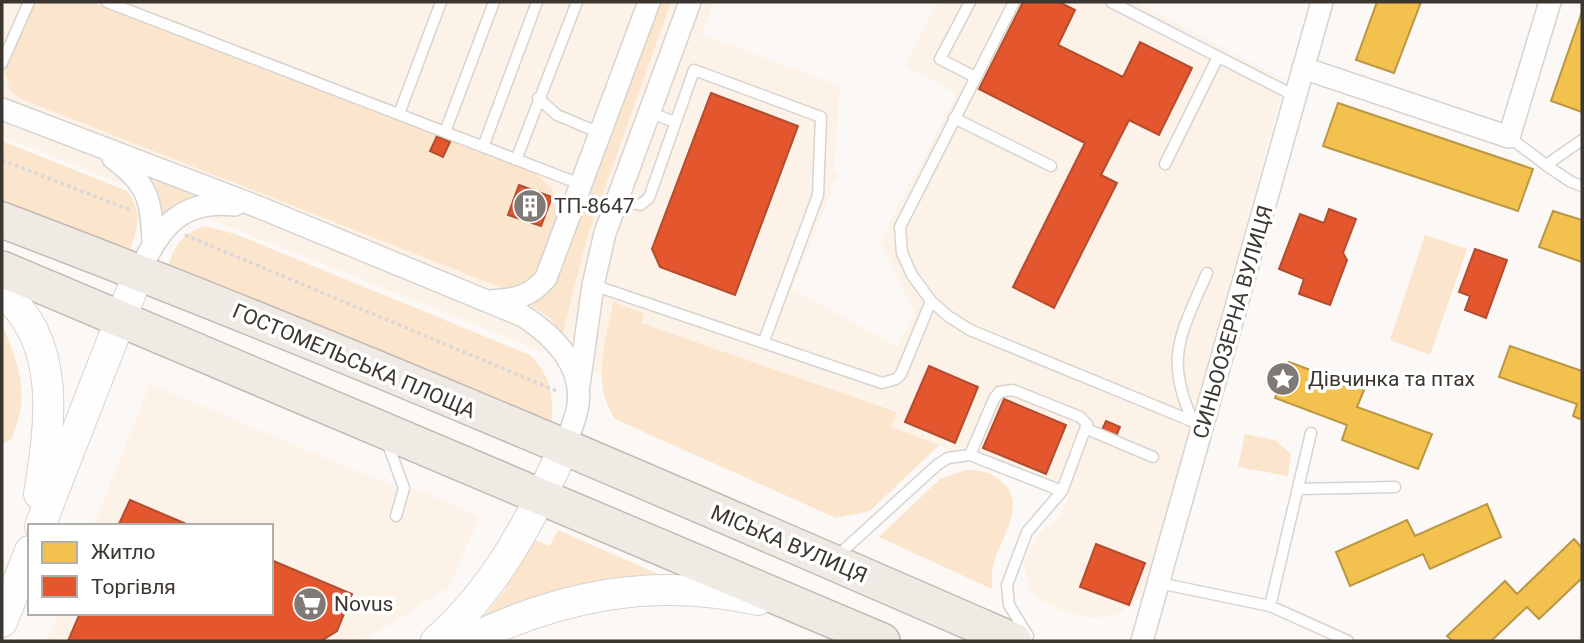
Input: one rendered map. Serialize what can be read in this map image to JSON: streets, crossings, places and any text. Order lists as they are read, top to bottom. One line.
{"streets":{"highway":["ГОСТОМЕЛЬСЬКА ПЛОЩА","МІСЬКА ВУЛИЦЯ"],"street":["СИНЬООЗЕРНА ВУЛИЦЯ"]},"crossings":[["ГОСТОМЕЛЬСЬКА ПЛОЩА","МІСЬКА ВУЛИЦЯ"]],"places":{"building":["ТП-8647"],"place":["Дівчинка та птах"],"supermarket":["Novus"]},"legend":["Житло","Торгівля"]}
